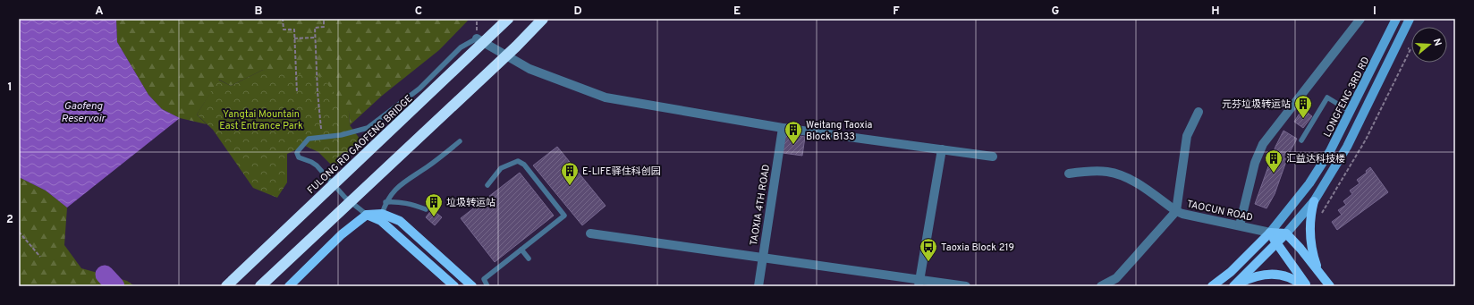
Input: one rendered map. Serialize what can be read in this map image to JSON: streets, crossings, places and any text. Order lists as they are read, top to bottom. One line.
{"streets":{"highway":["FULONG RD GAOFENG BRIDGE"],"main road":["LONGFENG 3RD RD"],"street":["TAOXIA 4TH ROAD","TAOCUN ROAD"]},"crossings":[["LONGFENG 3RD RD","TAOCUN ROAD"]],"water":["Gaofeng Reservoir"],"parks":["Yangtai Mountain East Entrance Park"],"places":{"building":["元芬垃圾转运站","Weitang Taoxia Block B133","汇益达科技楼","E-LIFE驿住科创园","垃圾转运站"],"bus stop":["Taoxia Block 219"]},"north":"right","grid":{"columns":["A","B","C","D","E","F","G","H","I"],"rows":["1","2"]}}
